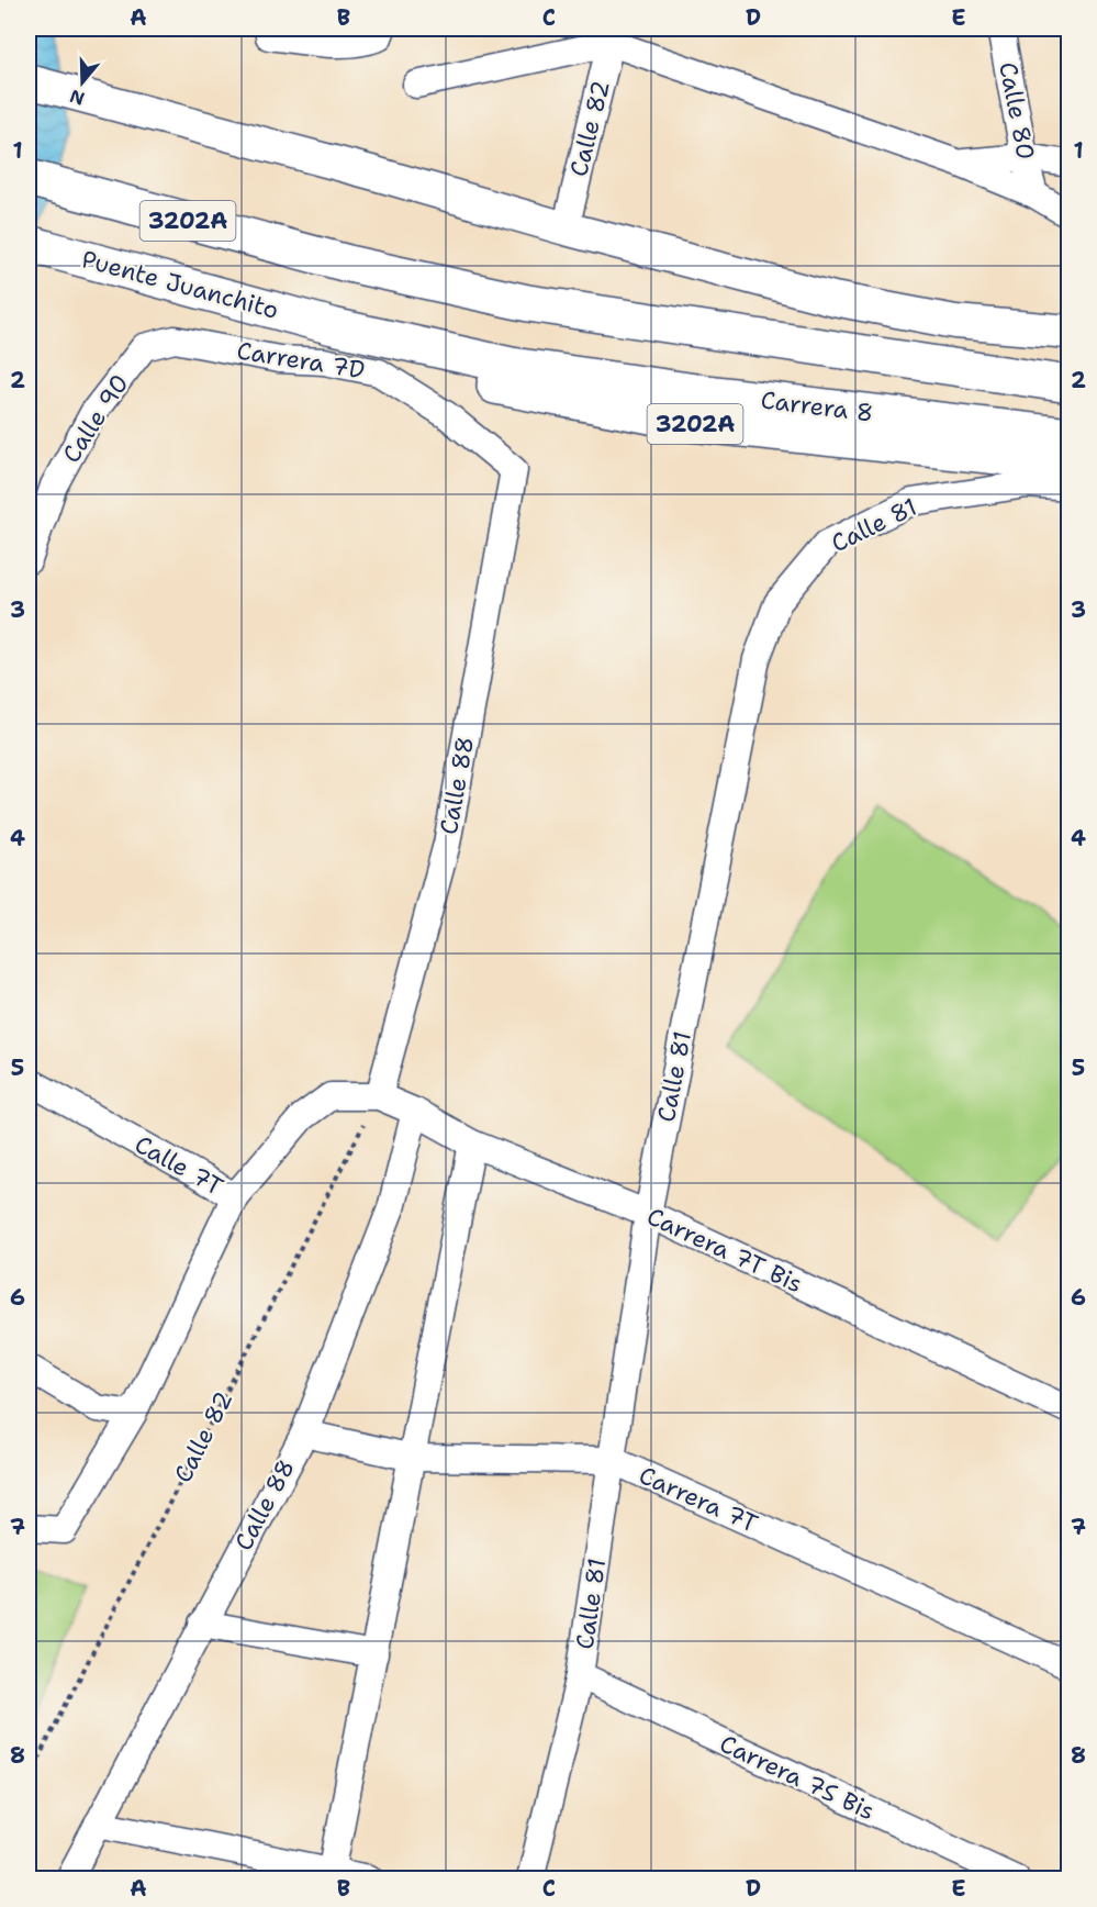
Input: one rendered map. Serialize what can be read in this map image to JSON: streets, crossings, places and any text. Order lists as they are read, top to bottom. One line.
{"streets":{"main road":["3202A","Puente Juanchito","Carrera 8"],"street":["Calle 80","Calle 82","Carrera 7D","Calle 90","Calle 81","Calle 88","Calle 7T","Carrera 7T Bis","Carrera 7T","Carrera 7S Bis"]},"crossings":[["Calle 82","Calle 88"],["Calle 82","Calle 7T"],["Calle 82","Carrera 7T Bis"],["3202A","Puente Juanchito"],["3202A","Carrera 8"],["Puente Juanchito","Carrera 8"],["Carrera 7D","Calle 90"],["Carrera 7D","Calle 88"],["Calle 81","Carrera 7T Bis"],["Calle 81","Carrera 7T"],["Calle 81","Carrera 7S Bis"],["Calle 88","Calle 7T"],["Calle 88","Carrera 7T Bis"],["Calle 88","Carrera 7T"],["Calle 7T","Carrera 7T Bis"]],"north":"bottom","grid":{"columns":["A","B","C","D","E"],"rows":["1","2","3","4","5","6","7","8"]}}
